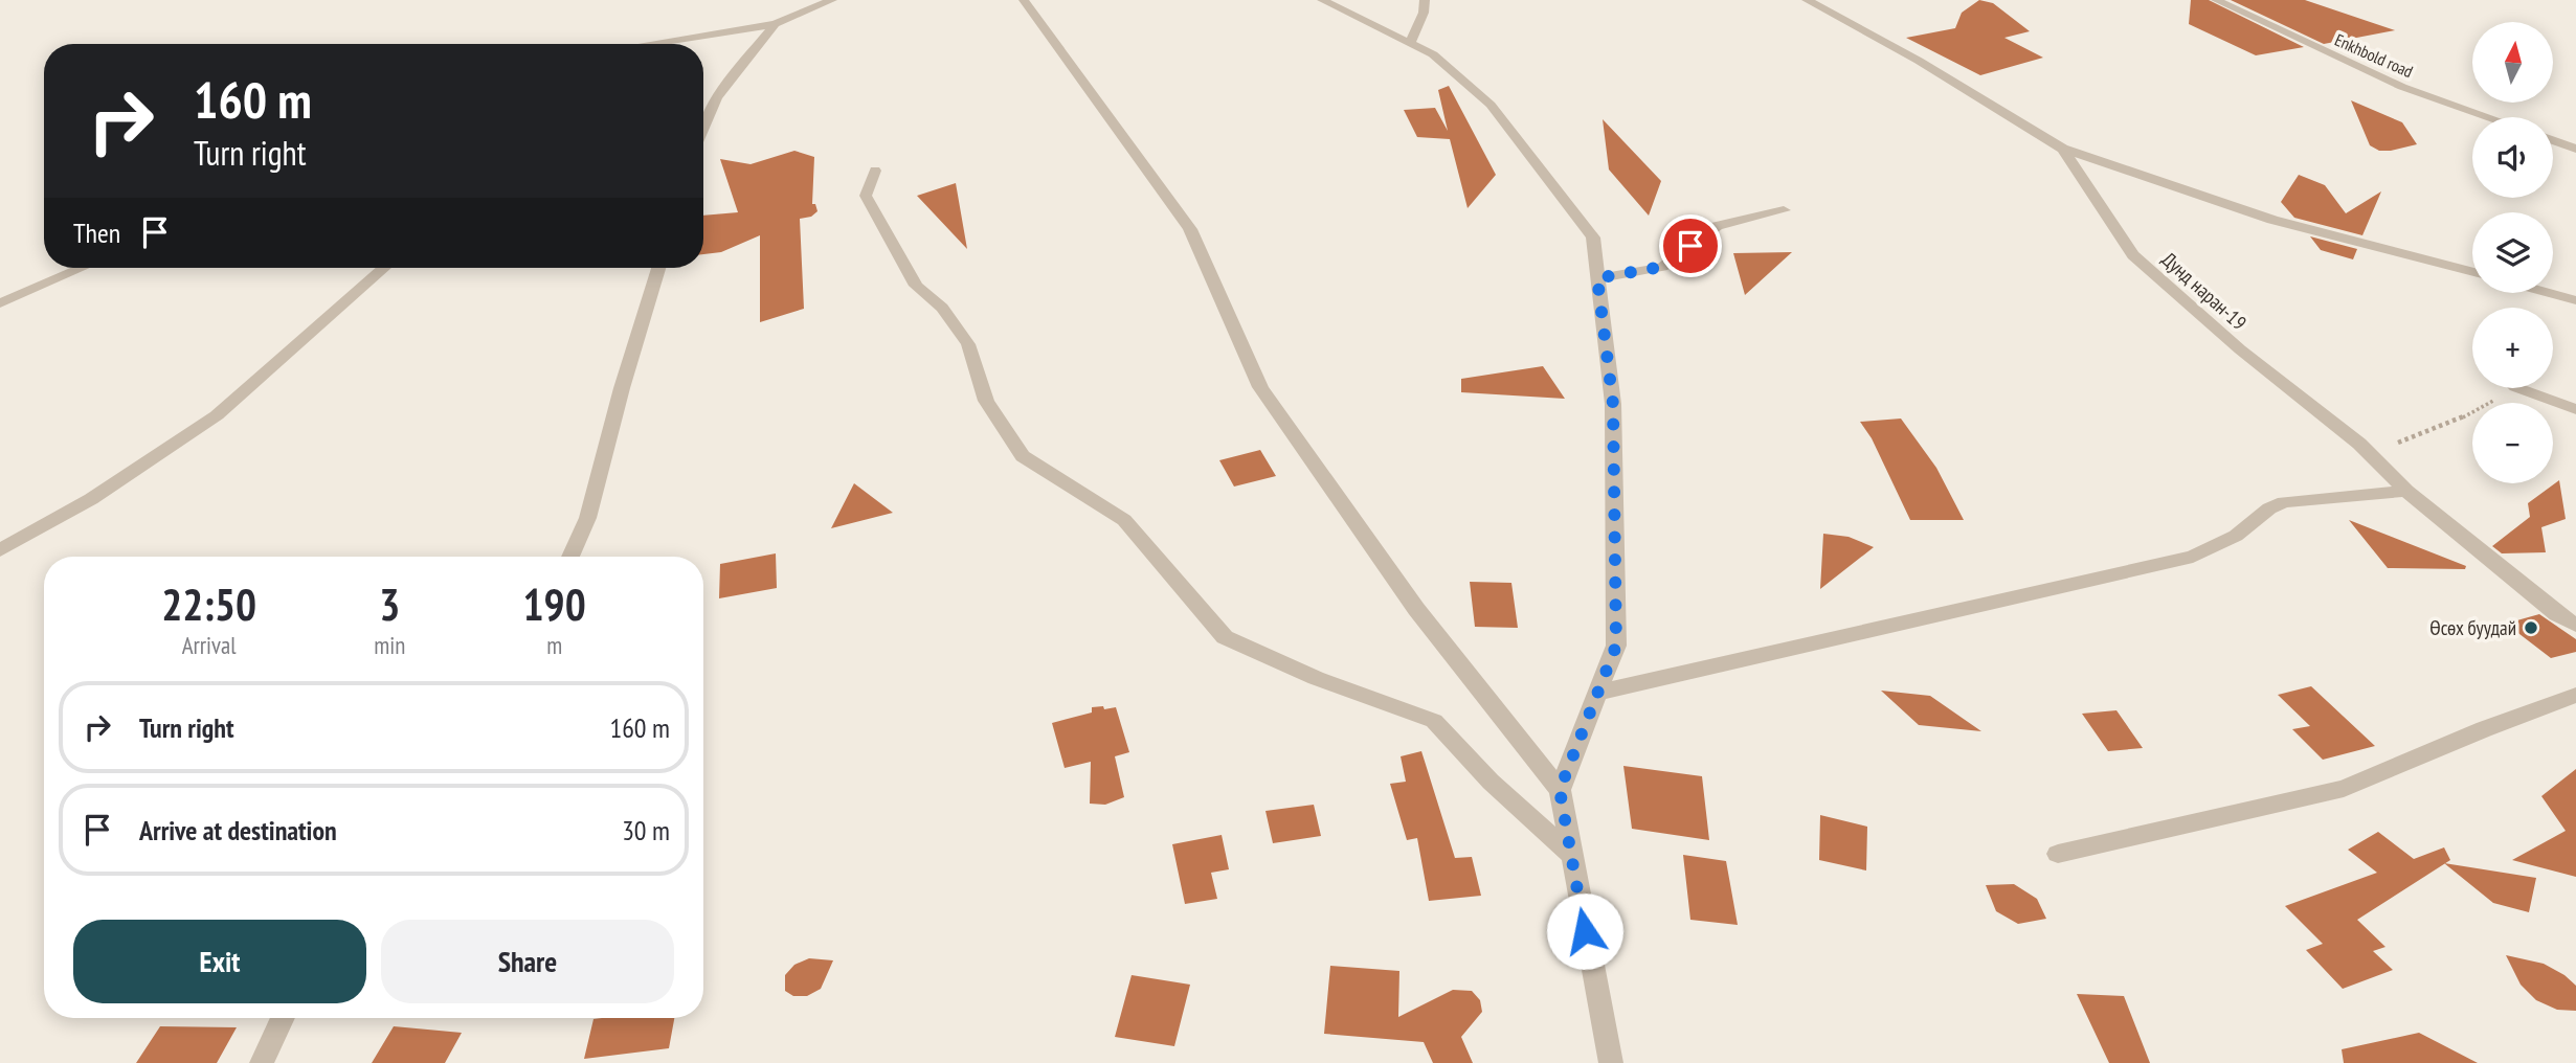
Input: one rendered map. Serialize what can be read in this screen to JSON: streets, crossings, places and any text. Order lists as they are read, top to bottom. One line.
{"streets":{"street":["Enkhbold road","Дунд наран-19"]},"places":["Өсөх буудай"],"north":"top","page":{"map_buttons":["+","−"],"turn":["160 m","Turn right"],"then":"Then","eta":["22:50","Arrival","3","min","190","m"],"list":[{"name":"Turn right","value":"160 m"},{"name":"Arrive at destination","value":"30 m"}],"buttons":["Exit","Share"]}}
